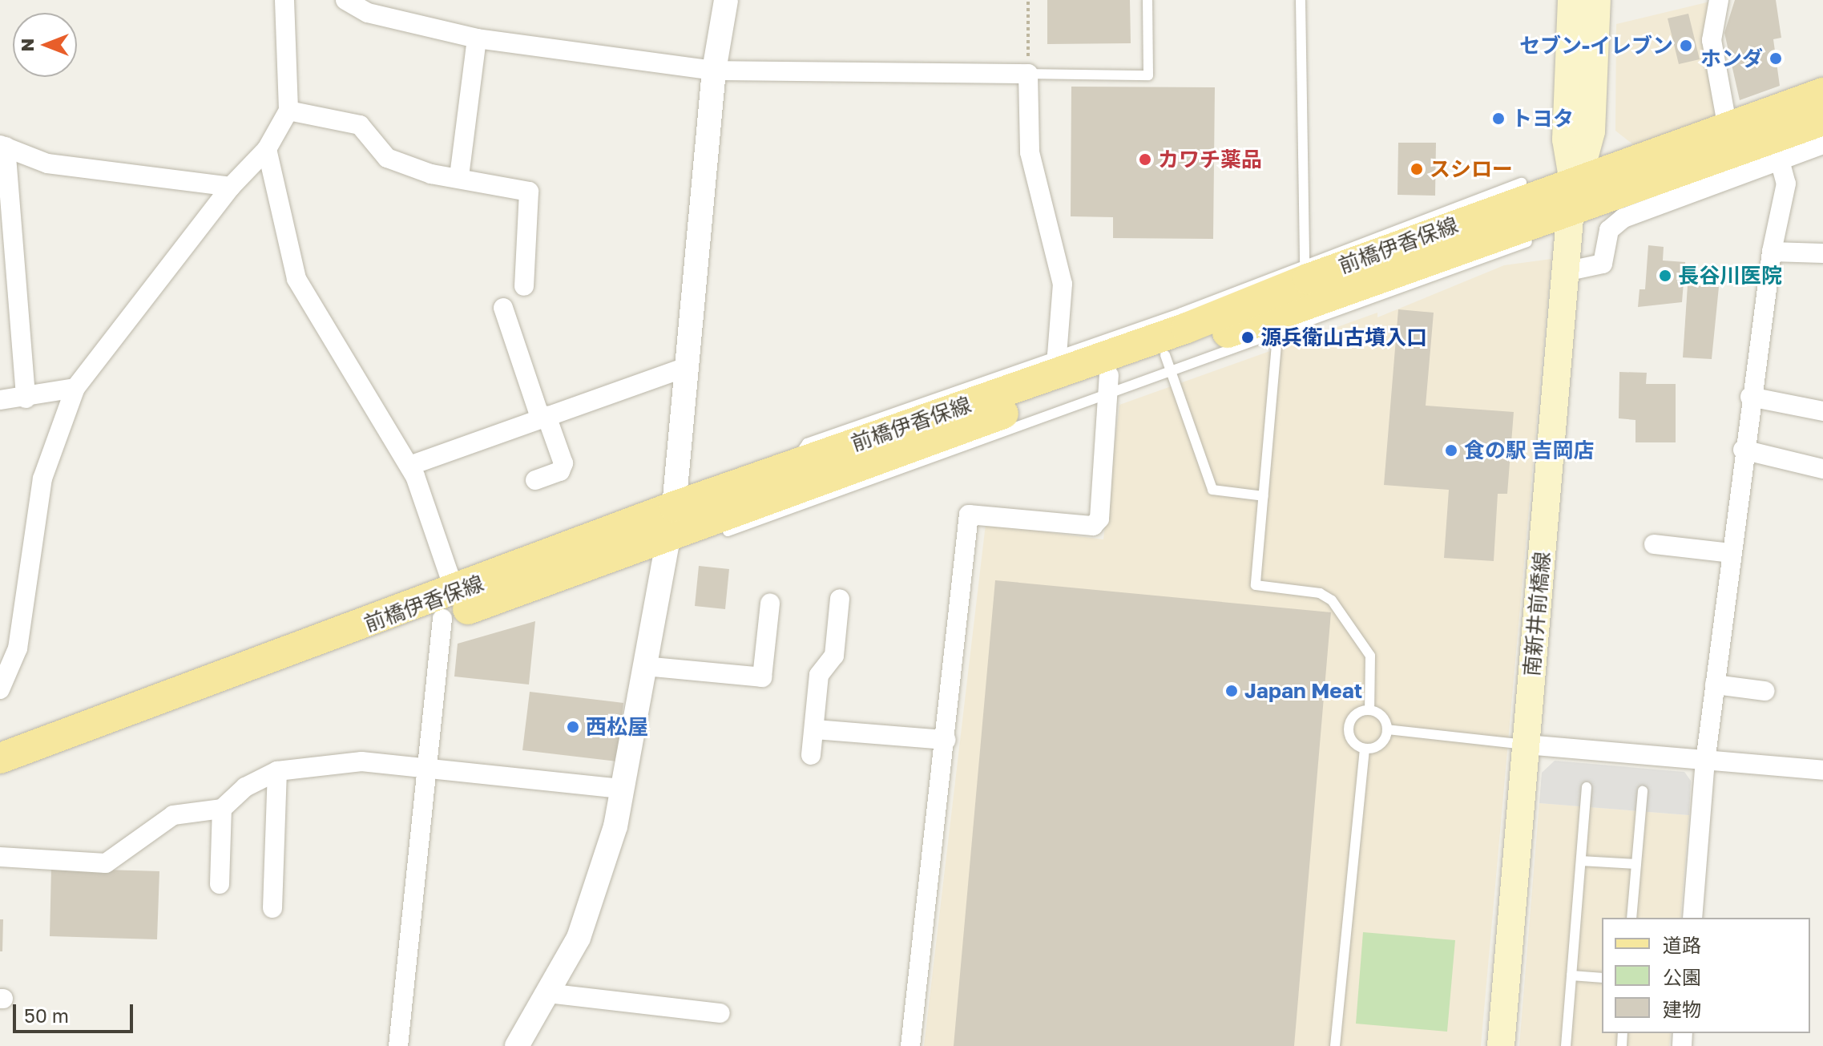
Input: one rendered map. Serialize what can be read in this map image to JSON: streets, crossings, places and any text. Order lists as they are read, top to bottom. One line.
{"streets":{"main road":["前橋伊香保線","南新井前橋線"]},"crossings":[["前橋伊香保線","南新井前橋線"]],"places":["セブン-イレブン","ホンダ","トヨタ","カワチ薬品","スシロー","長谷川医院","源兵衛山古墳入口","食の駅 吉岡店","Japan Meat","西松屋"],"legend":["道路","公園","建物"],"scale_bar":"50 m","north":"left"}
